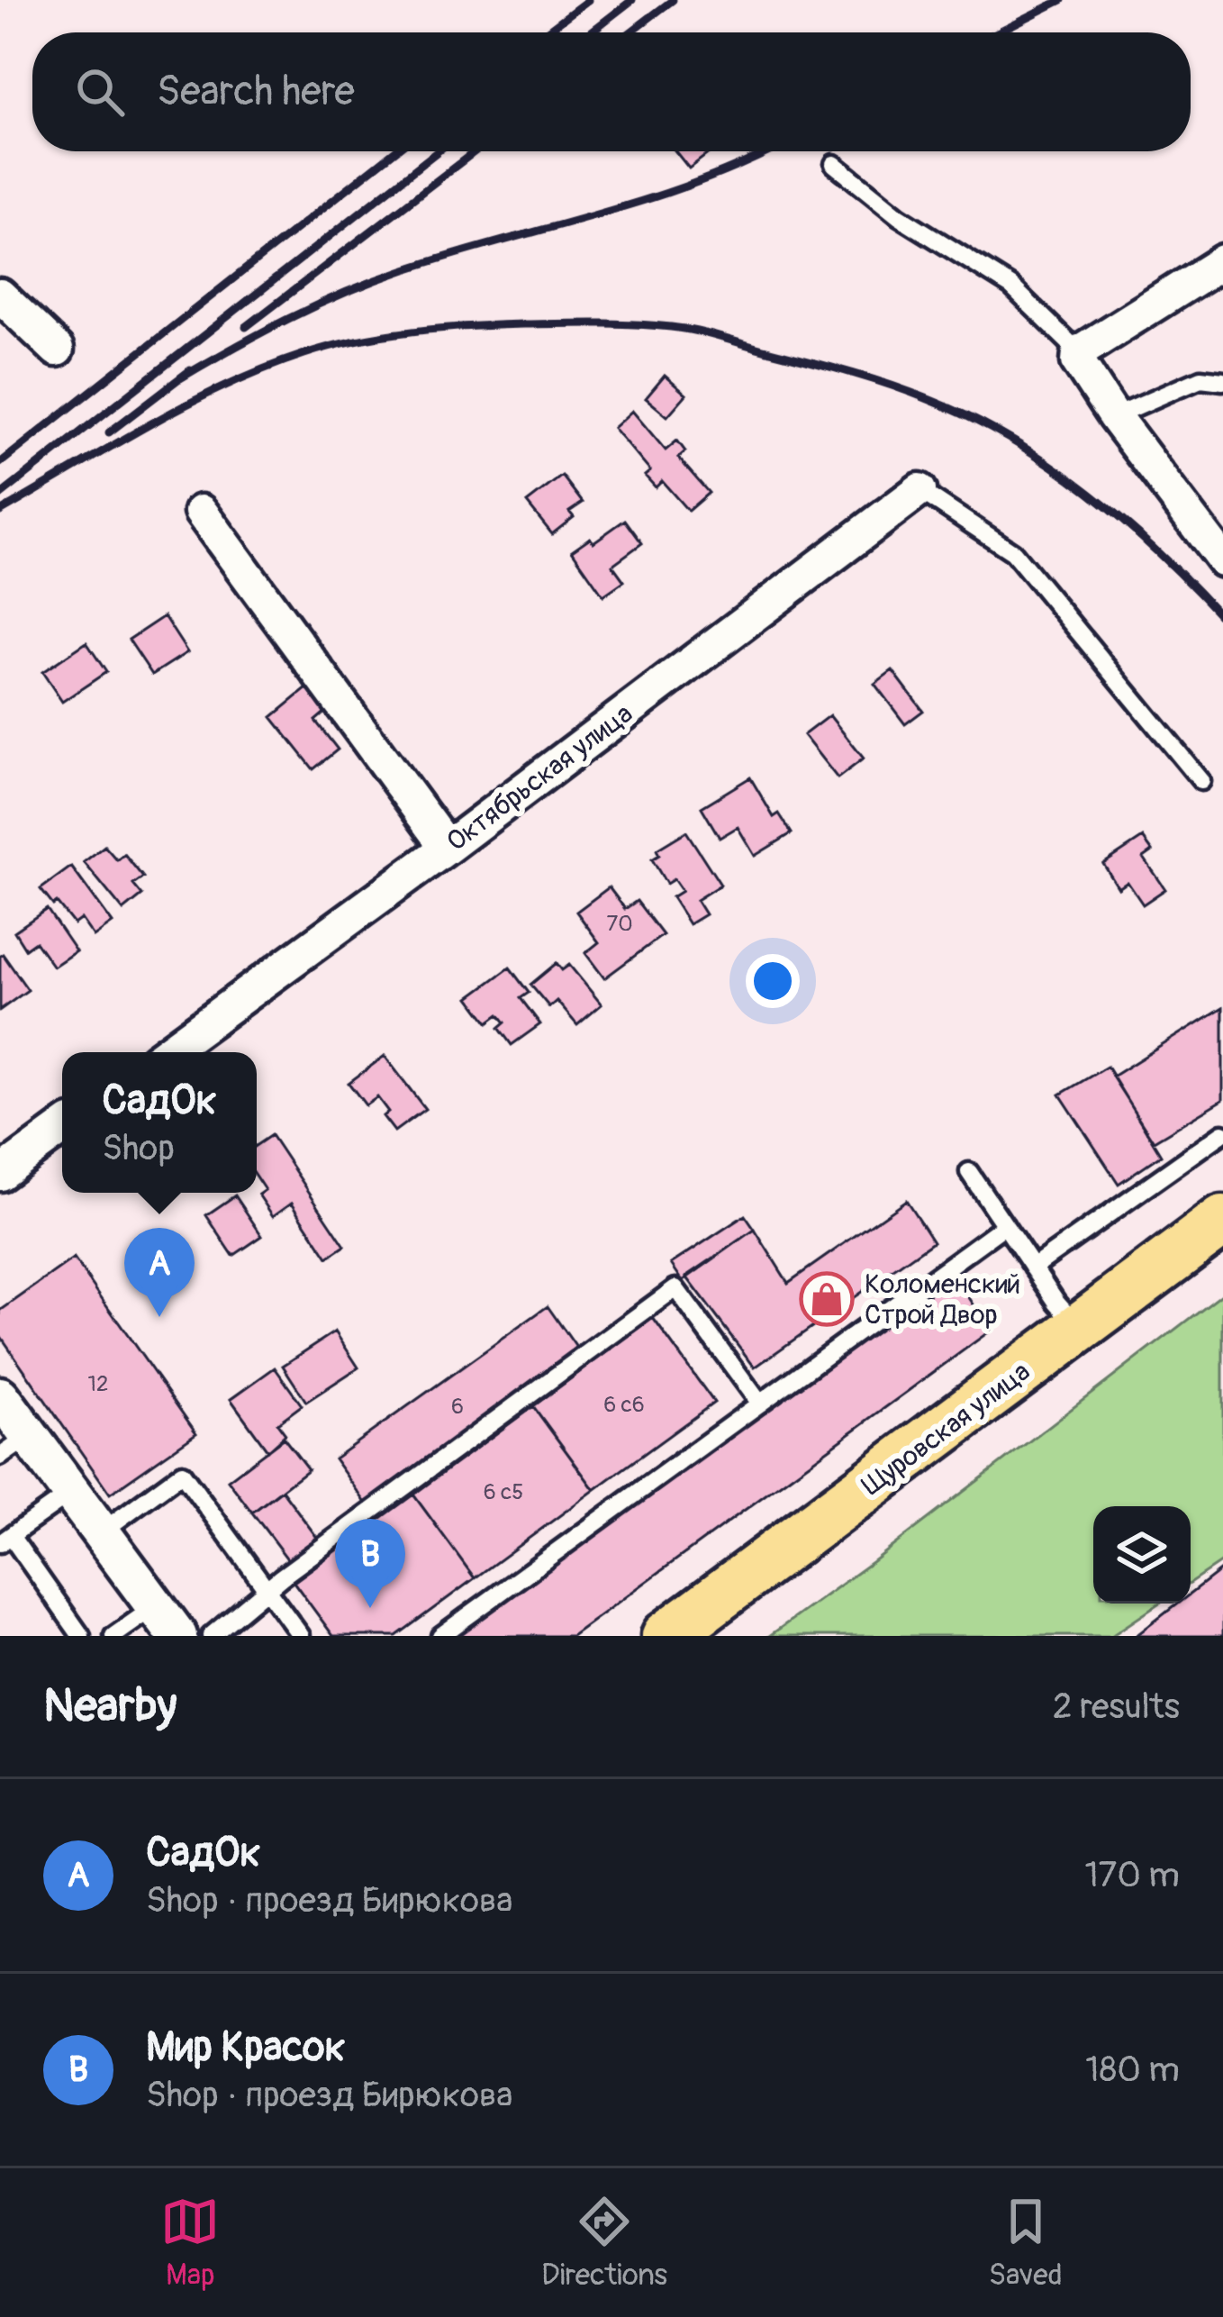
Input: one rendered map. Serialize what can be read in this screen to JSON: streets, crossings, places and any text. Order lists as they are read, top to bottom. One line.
{"streets":{"main road":["Щуровская улица"],"street":["Октябрьская улица"]},"places":{"shop":["Коломенский Строй Двор"]},"house_numbers":["70","12","6 с6","6","6 с5"],"page":{"search":"Search here","popup":["СадОк","Shop"],"pins":["A","B"],"heading":["Nearby","2 results"],"list":[{"mark":"A","name":"СадОк","note":"Shop · проезд Бирюкова","value":"170 m"},{"mark":"B","name":"Мир Красок","note":"Shop · проезд Бирюкова","value":"180 m"}],"nav":["Map","Directions","Saved"]}}
